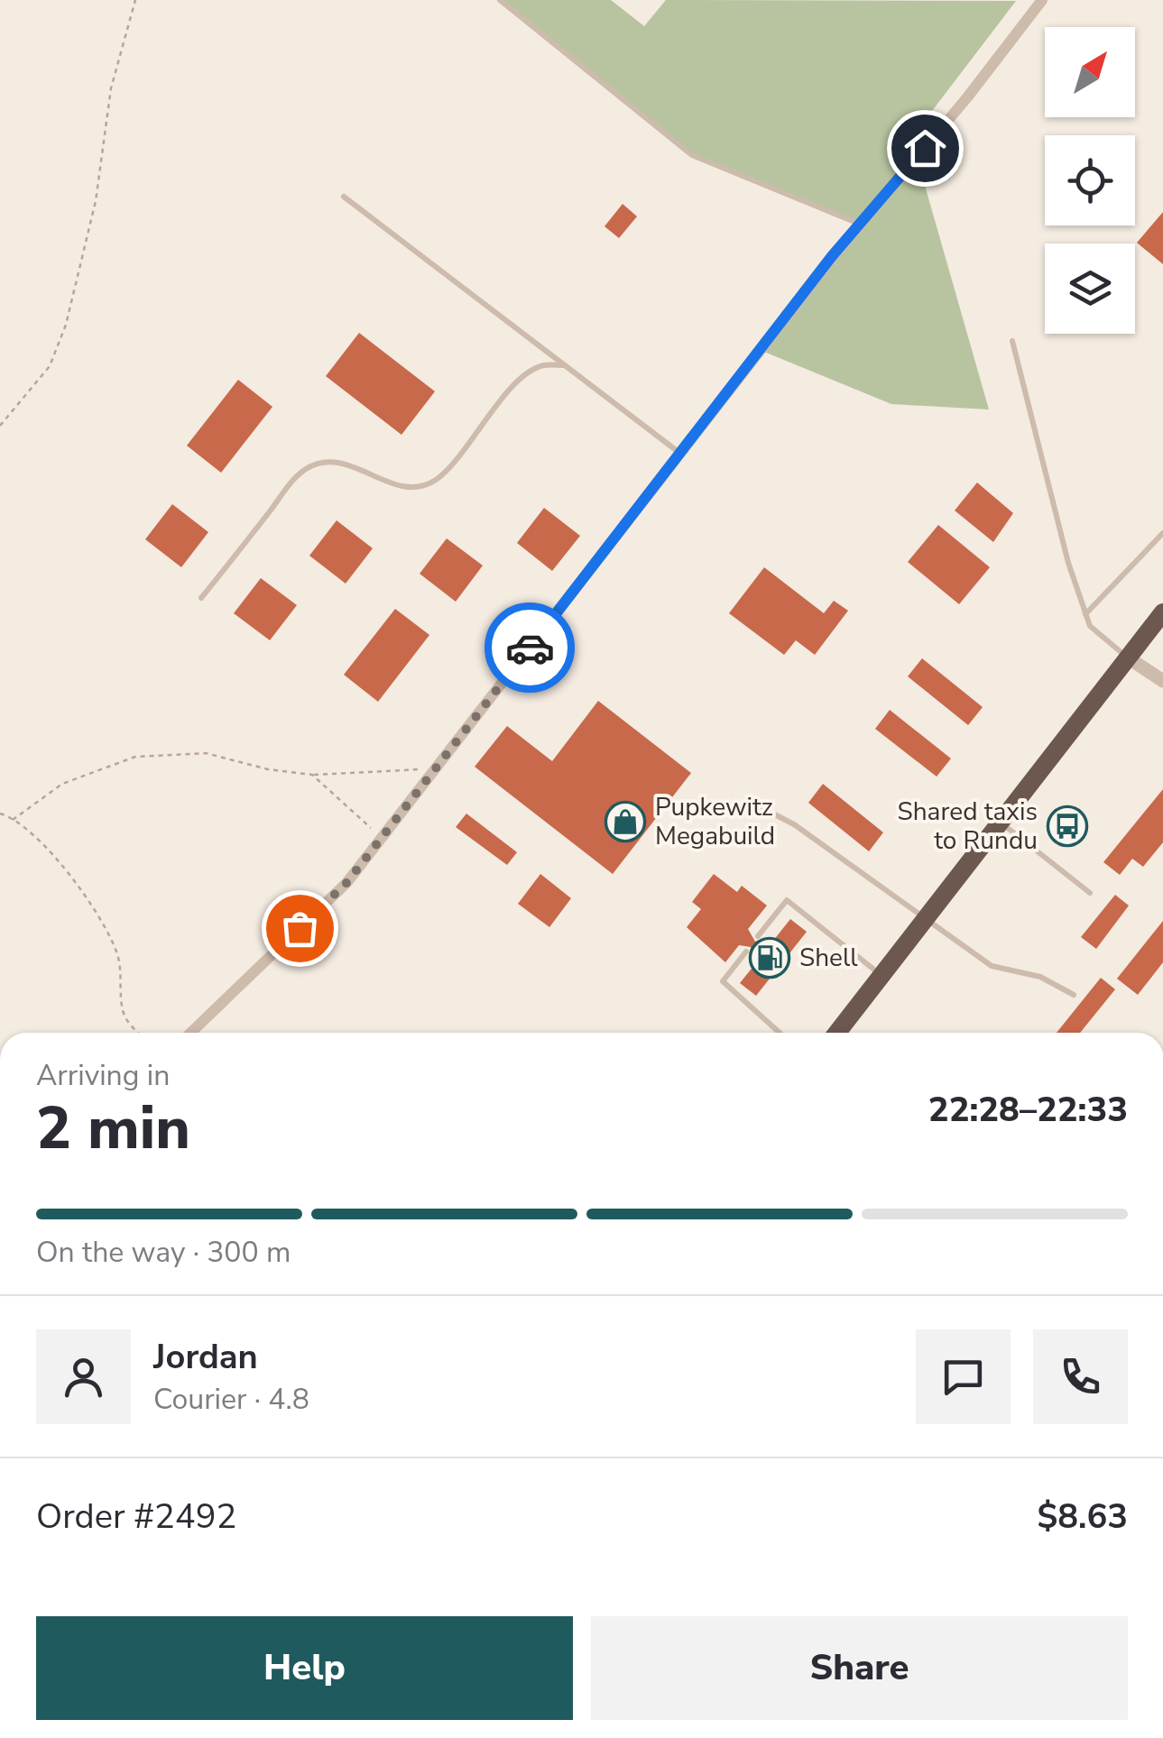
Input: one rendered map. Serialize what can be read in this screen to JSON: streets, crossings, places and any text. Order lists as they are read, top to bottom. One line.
{"places":{"shop":["Pupkewitz Megabuild"],"bus stop":["Shared taxis to Rundu"],"fuel station":["Shell"]},"north":"top right","page":{"heading":["2 min","Arriving in","22:28–22:33"],"panel":["Jordan","Courier · 4.8","Order #2492","$8.63"],"bar":"On the way · 300 m","buttons":["Help","Share"]}}
